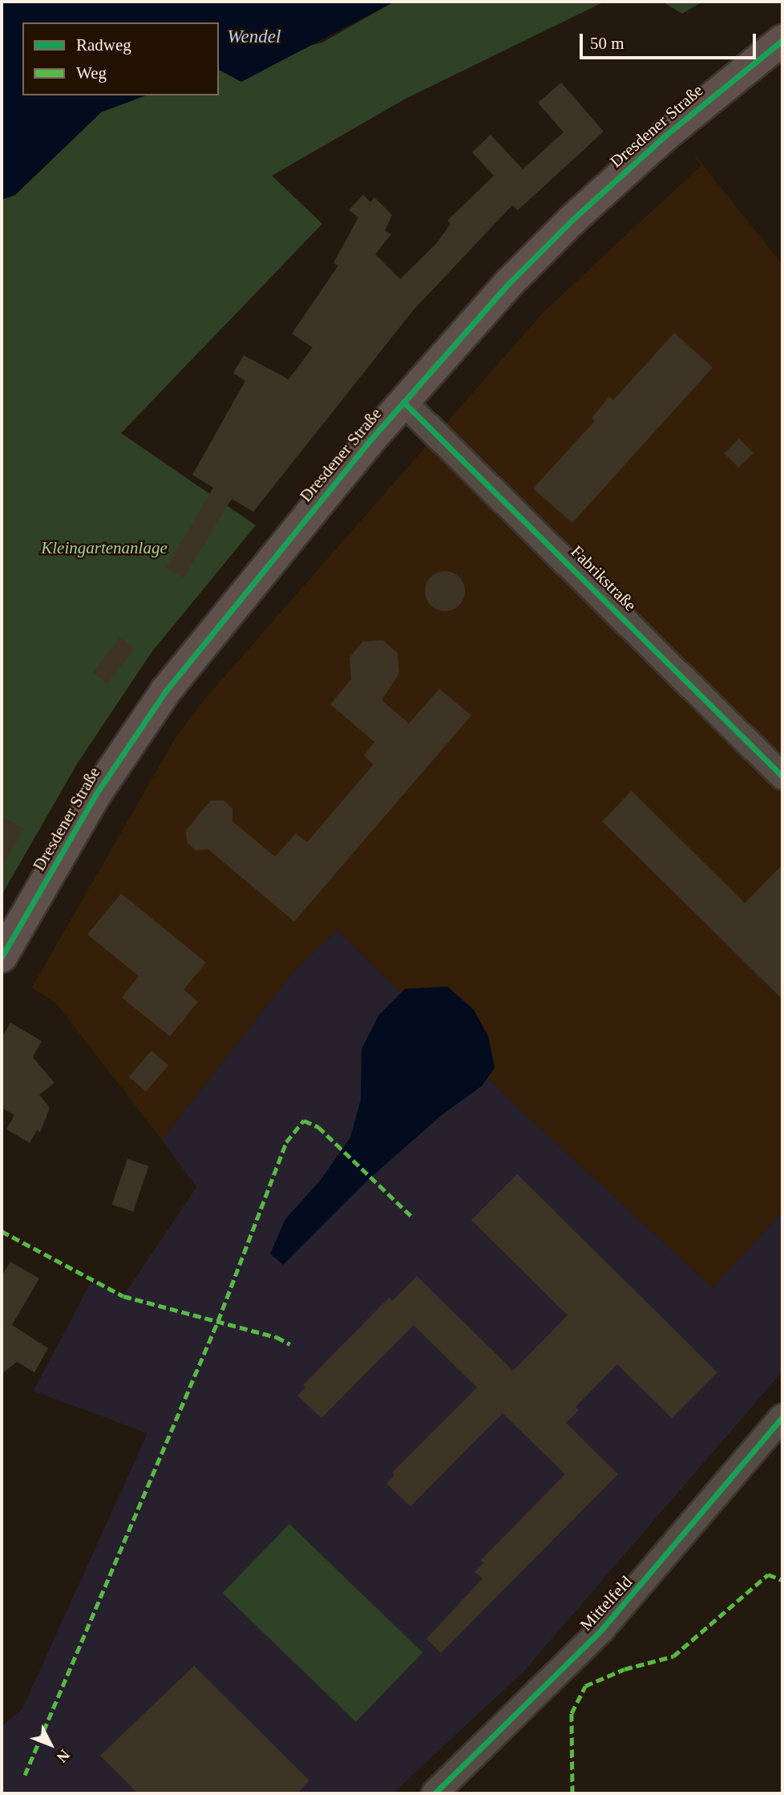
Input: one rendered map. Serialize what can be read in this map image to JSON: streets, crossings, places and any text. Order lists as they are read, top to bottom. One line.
{"streets":{"main road":["Dresdener Straße"],"street":["Fabrikstraße","Mittelfeld"]},"crossings":[["Dresdener Straße","Fabrikstraße"]],"water":["Wendel"],"parks":["Kleingartenanlage"],"legend":["Radweg","Weg"],"scale_bar":"50 m","north":"bottom right"}
